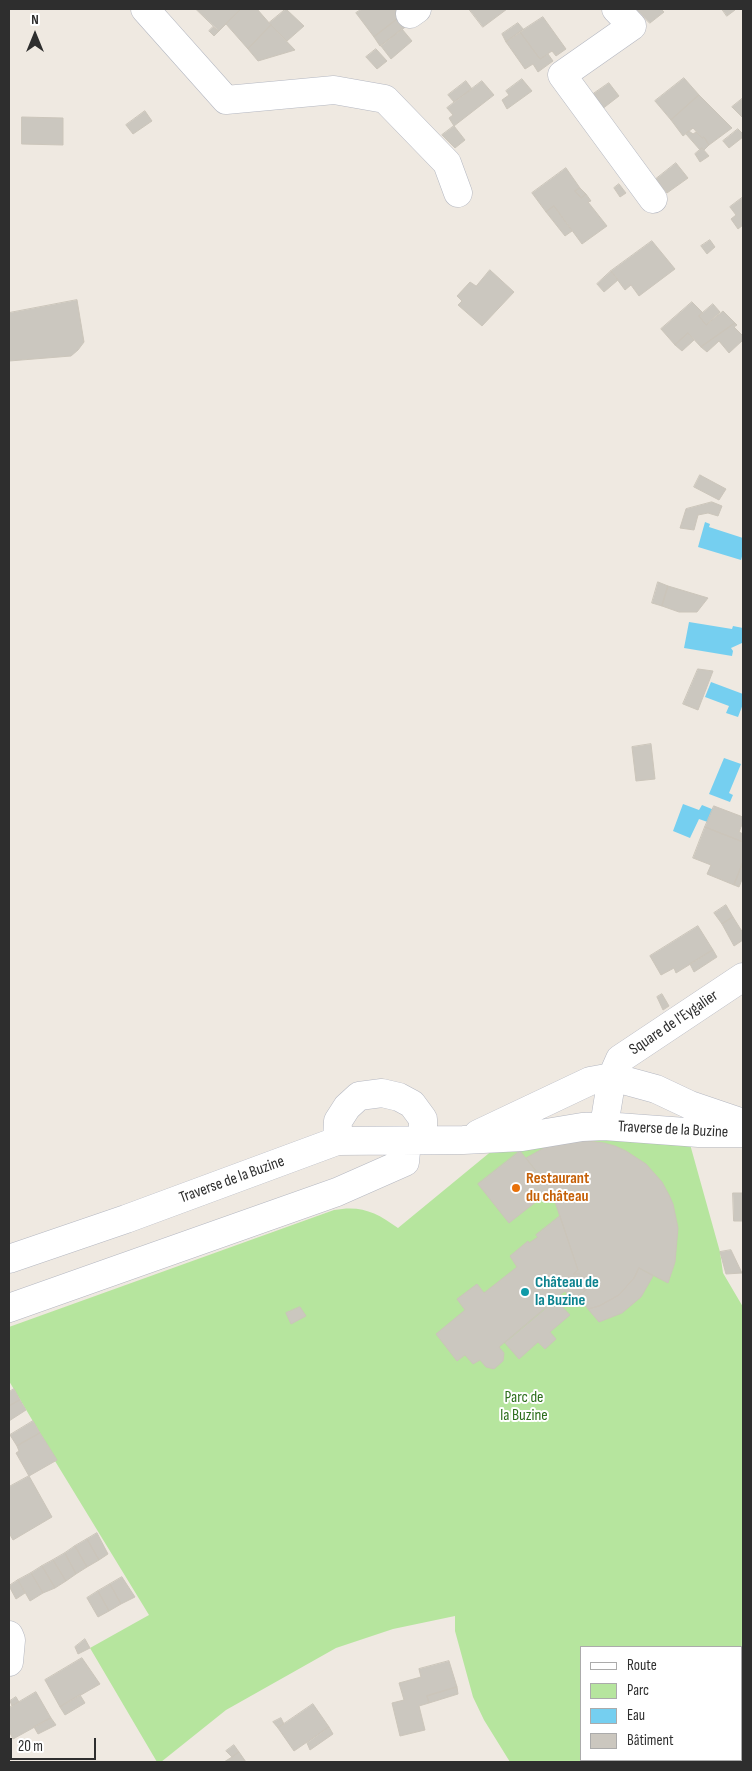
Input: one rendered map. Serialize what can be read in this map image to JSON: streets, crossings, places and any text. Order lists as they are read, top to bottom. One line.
{"streets":{"street":["Square de l'Eygalier","Traverse de la Buzine"]},"crossings":[["Square de l'Eygalier","Traverse de la Buzine"]],"parks":["Parc de la Buzine"],"places":["Restaurant du château","Château de la Buzine"],"legend":["Route","Parc","Eau","Bâtiment"],"scale_bar":"20 m","north":"top"}
